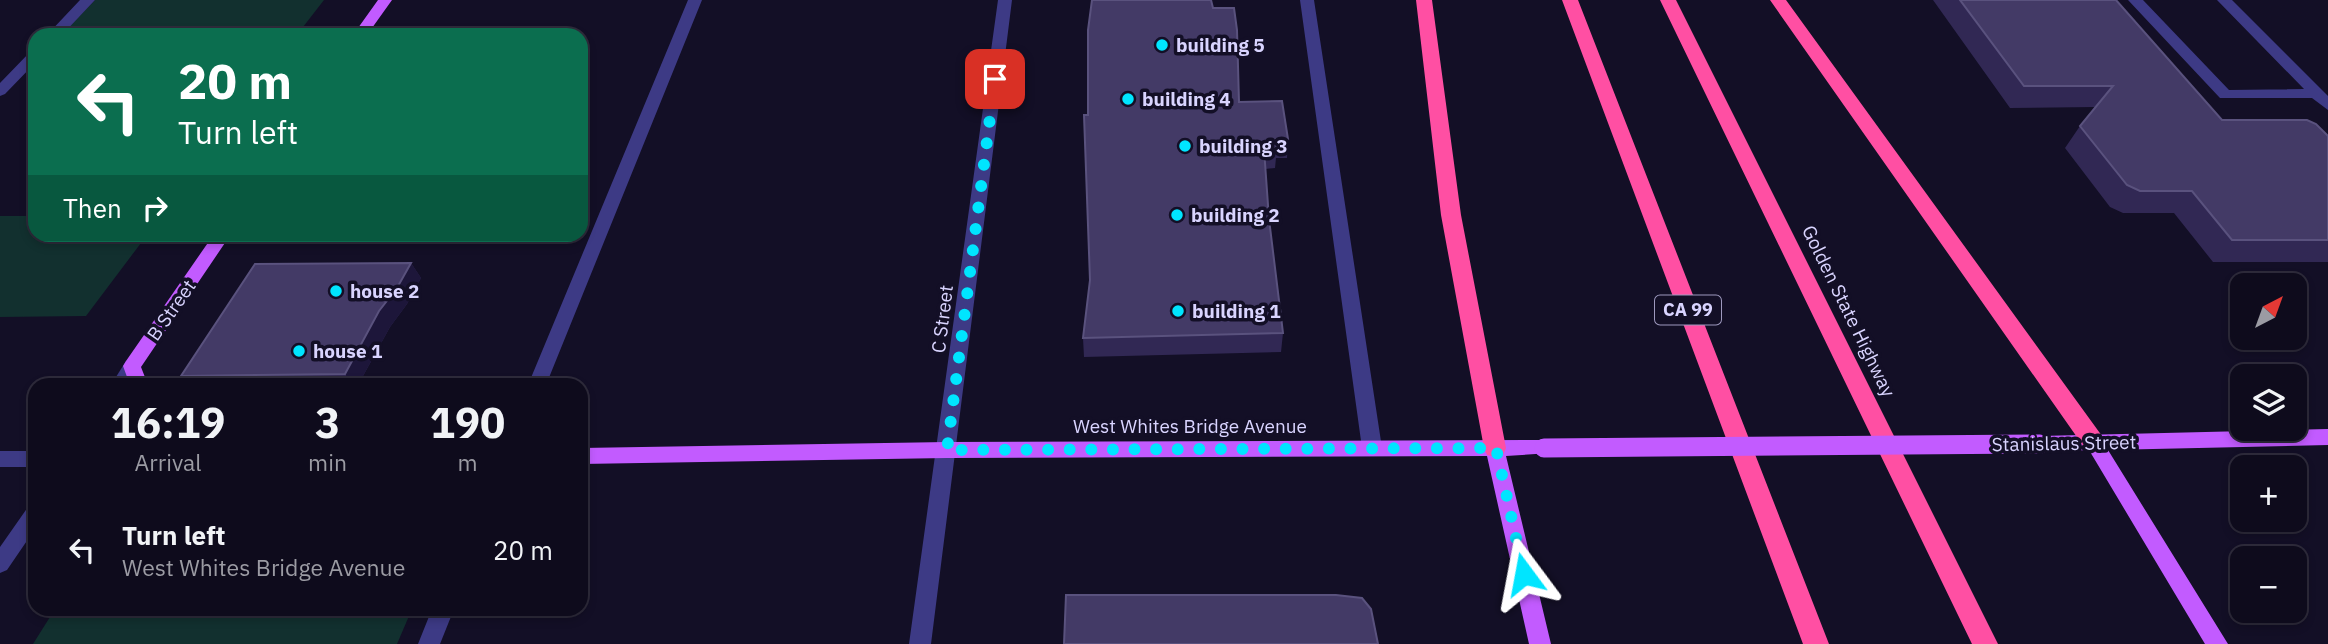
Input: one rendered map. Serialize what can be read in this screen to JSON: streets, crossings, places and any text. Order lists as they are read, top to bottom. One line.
{"streets":{"highway":["CA 99","Golden State Highway"],"main road":["B Street","West Whites Bridge Avenue","Stanislaus Street"],"street":["C Street"]},"crossings":[["C Street","West Whites Bridge Avenue"],["West Whites Bridge Avenue","Stanislaus Street"]],"places":["building 5","building 4","building 3","building 2","house 2","building 1","house 1"],"north":"top right","page":{"turn":["20 m","Turn left"],"then":"Then","map_buttons":["+","−"],"eta":["16:19","Arrival","3","min","190","m"],"list":[{"name":"Turn left","note":"West Whites Bridge Avenue","value":"20 m"}]}}
